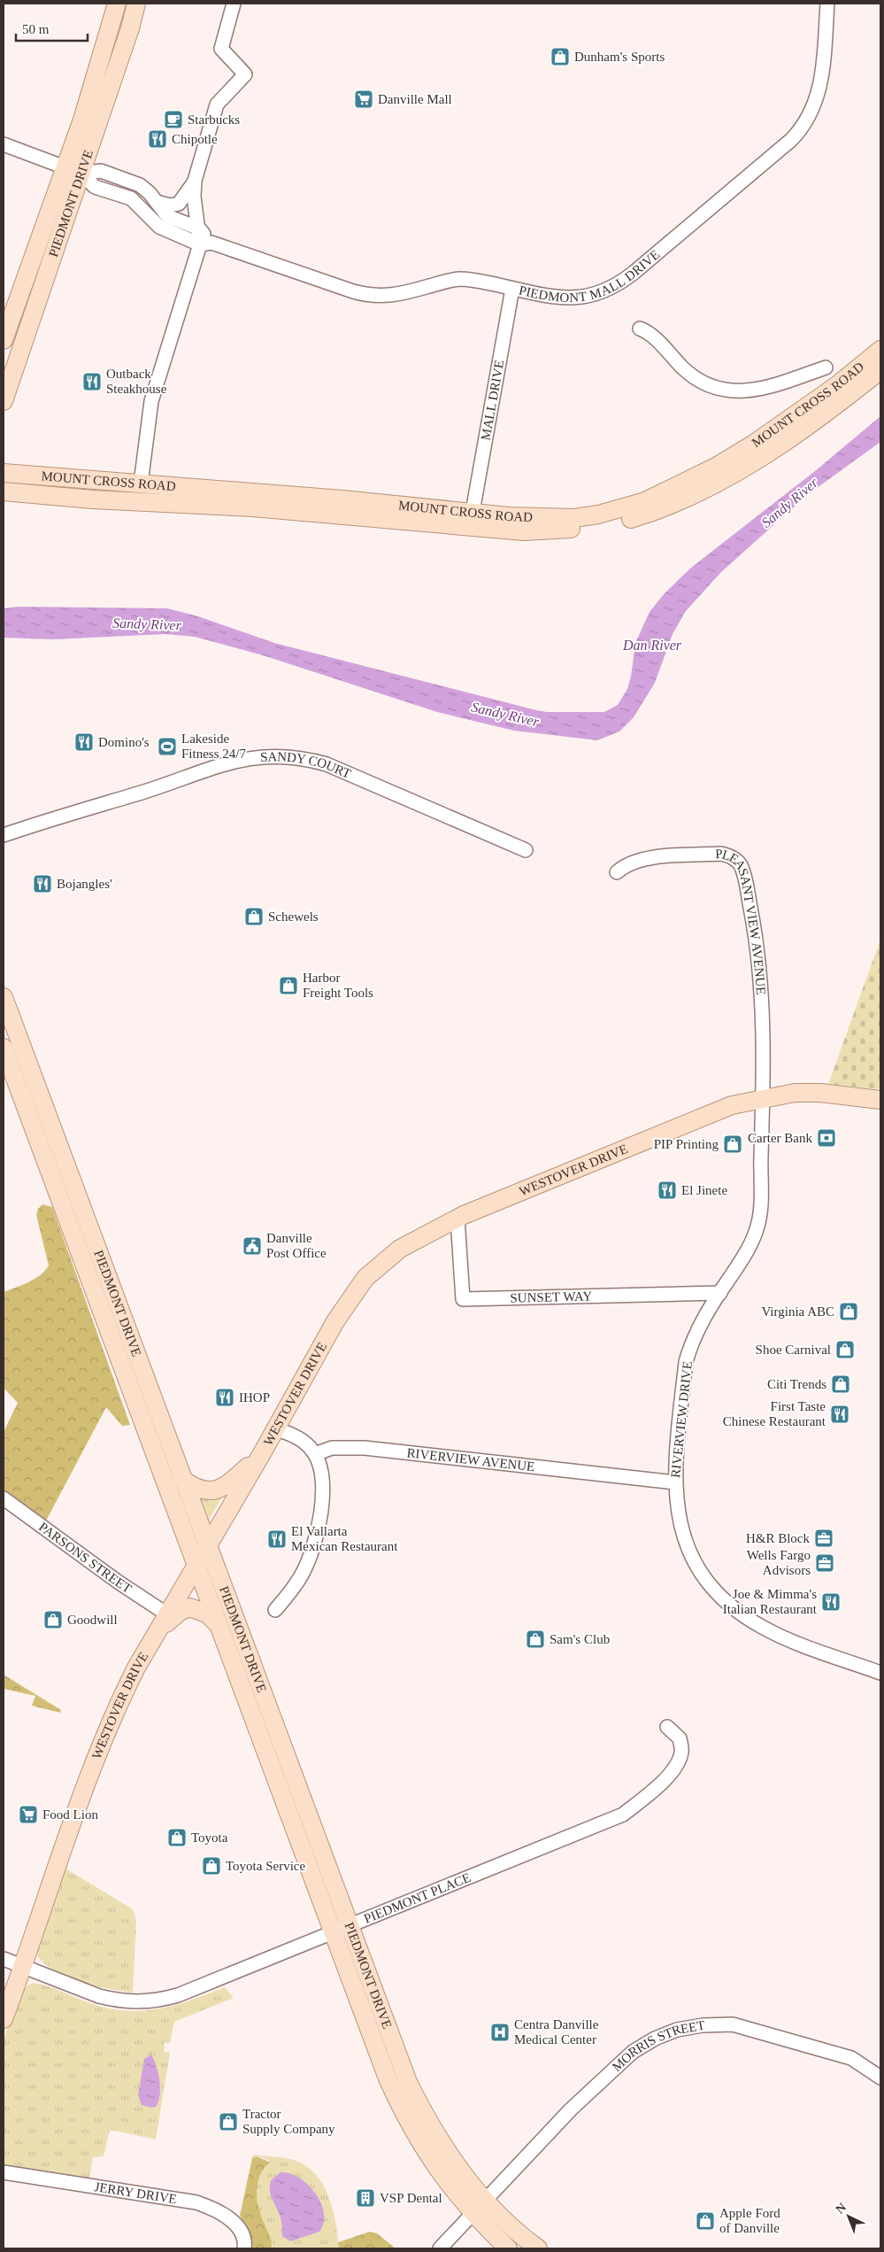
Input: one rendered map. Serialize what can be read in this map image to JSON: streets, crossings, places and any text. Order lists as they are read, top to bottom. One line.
{"streets":{"main road":["PIEDMONT DRIVE","MOUNT CROSS ROAD","WESTOVER DRIVE"],"street":["PIEDMONT MALL DRIVE","MALL DRIVE","SANDY COURT","PLEASANT VIEW AVENUE","SUNSET WAY","RIVERVIEW DRIVE","RIVERVIEW AVENUE","PARSONS STREET","PIEDMONT PLACE","MORRIS STREET","JERRY DRIVE"]},"crossings":[["PIEDMONT DRIVE","PIEDMONT MALL DRIVE"],["PIEDMONT DRIVE","WESTOVER DRIVE"],["PIEDMONT DRIVE","PIEDMONT PLACE"],["PIEDMONT DRIVE","MORRIS STREET"],["PIEDMONT MALL DRIVE","MALL DRIVE"],["MALL DRIVE","MOUNT CROSS ROAD"],["PLEASANT VIEW AVENUE","WESTOVER DRIVE"],["PLEASANT VIEW AVENUE","RIVERVIEW DRIVE"],["WESTOVER DRIVE","SUNSET WAY"],["WESTOVER DRIVE","RIVERVIEW DRIVE"],["WESTOVER DRIVE","PARSONS STREET"],["WESTOVER DRIVE","PIEDMONT PLACE"],["SUNSET WAY","RIVERVIEW DRIVE"],["RIVERVIEW DRIVE","RIVERVIEW AVENUE"]],"water":["Sandy River","Dan River"],"places":{"shop":["Dunham's Sports","Schewels","Harbor Freight Tools","PIP Printing","Virginia ABC","Shoe Carnival","Citi Trends","Goodwill","Sam's Club","Toyota","Toyota Service","Tractor Supply Company","Apple Ford of Danville"],"supermarket":["Danville Mall","Food Lion"],"cafe":["Starbucks"],"restaurant":["Chipotle","Outback Steakhouse","Domino's","Bojangles'","El Jinete","IHOP","First Taste Chinese Restaurant","El Vallarta Mexican Restaurant","Joe & Mimma's Italian Restaurant"],"sports":["Lakeside Fitness 24/7"],"bank":["Carter Bank"],"public building":["Danville Post Office"],"office":["H&R Block","Wells Fargo Advisors"],"hospital":["Centra Danville Medical Center"],"building":["VSP Dental"]},"scale_bar":"50 m","north":"top left"}
